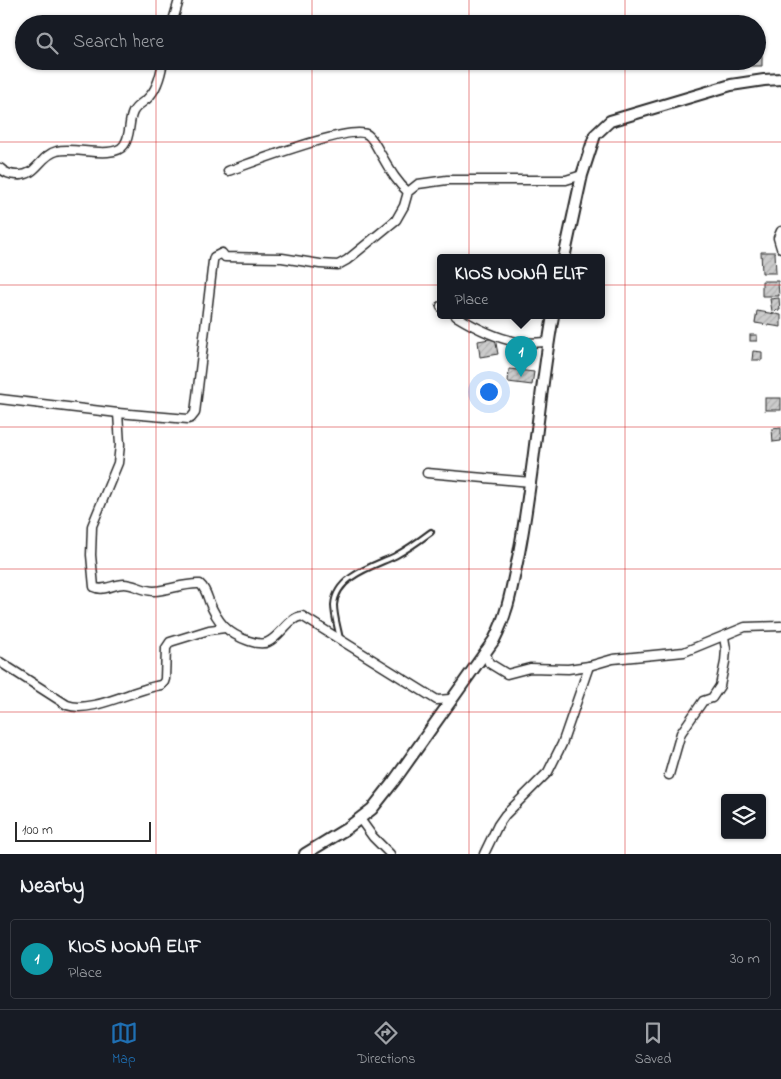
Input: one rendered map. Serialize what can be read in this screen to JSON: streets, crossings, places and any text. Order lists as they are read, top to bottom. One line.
{"scale_bar":"100 m","page":{"search":"Search here","popup":["KIOS NONA ELIF","Place"],"pins":"1","scale":"100 m","heading":"Nearby","list":[{"mark":"1","name":"KIOS NONA ELIF","note":"Place","value":"30 m"}],"nav":["Map","Directions","Saved"]}}
